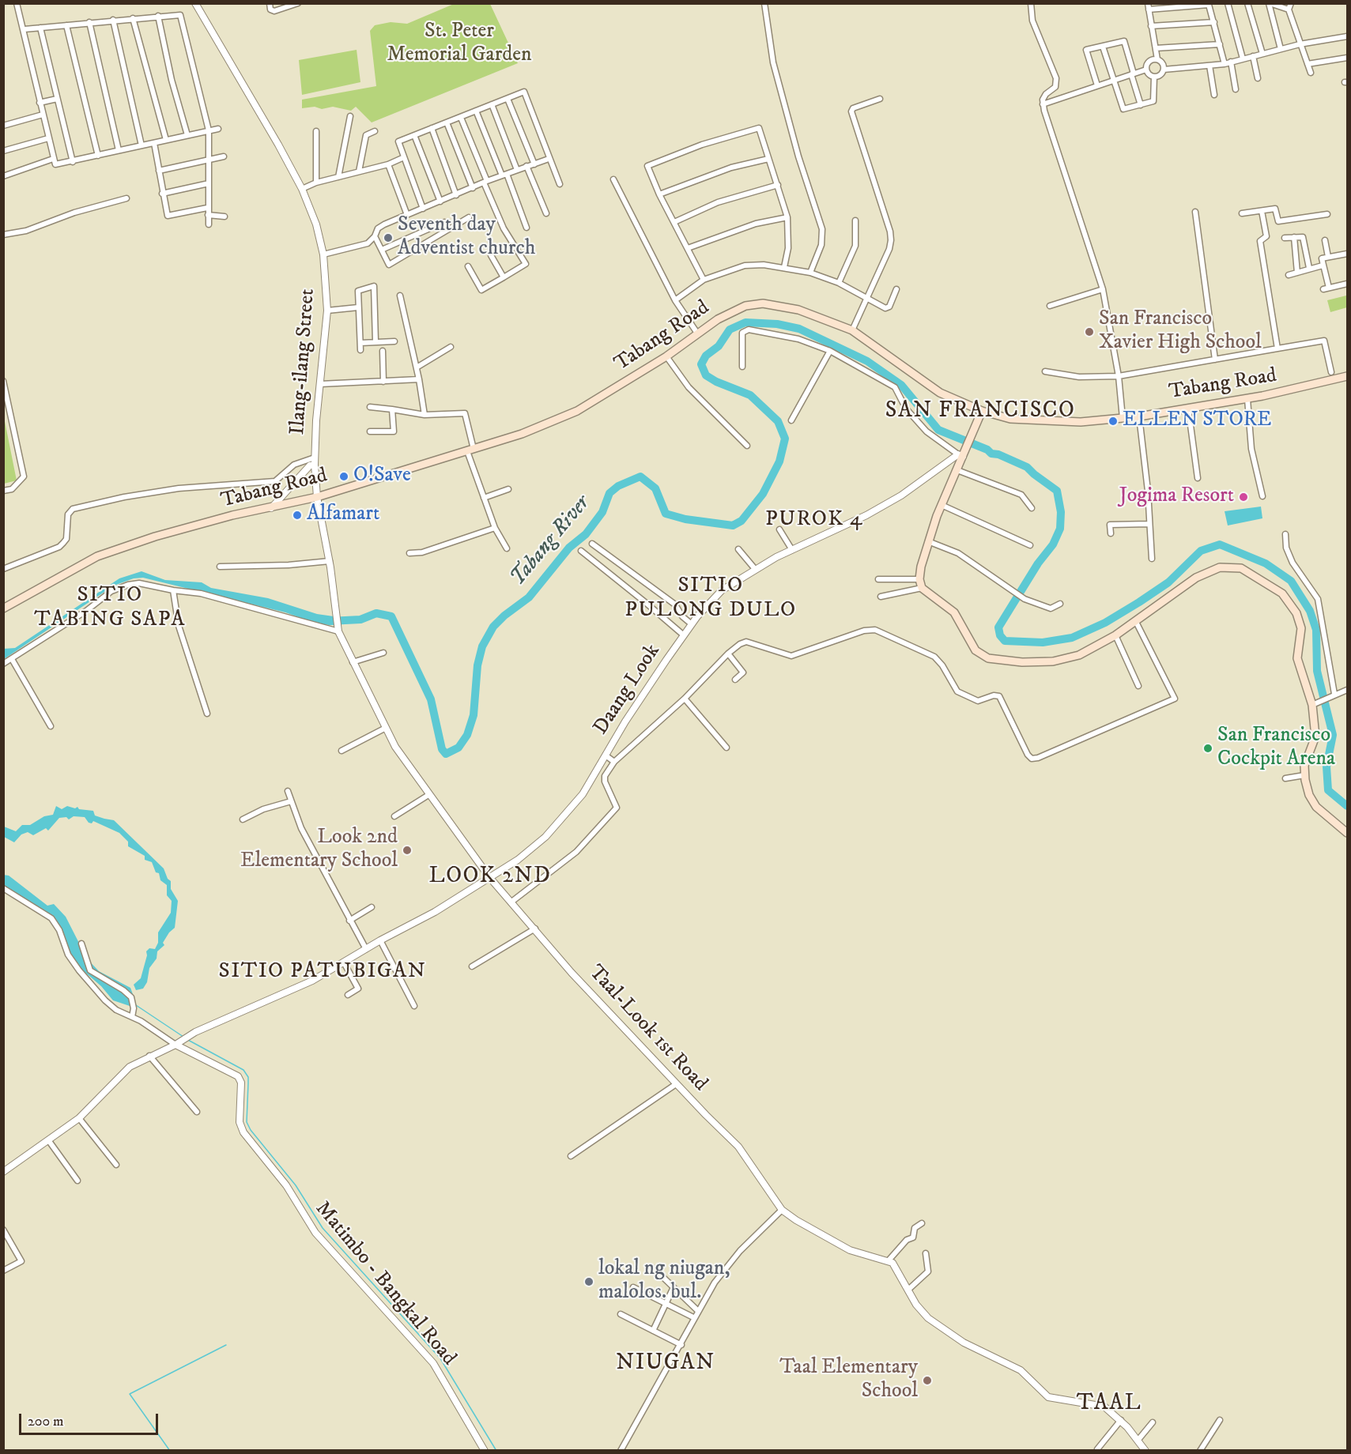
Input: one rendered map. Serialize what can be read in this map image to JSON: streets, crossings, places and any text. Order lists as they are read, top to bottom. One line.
{"streets":{"main road":["Tabang Road"],"street":["Ilang-ilang Street","Daang Look","Taal-Look 1st Road","Matimbo - Bangkal Road"]},"crossings":[["Tabang Road","Ilang-ilang Street"],["Tabang Road","Taal-Look 1st Road"],["Ilang-ilang Street","Taal-Look 1st Road"],["Daang Look","Taal-Look 1st Road"],["Daang Look","Matimbo - Bangkal Road"]],"districts":["SAN FRANCISCO","PUROK 4","SITIO PULONG DULO","SITIO TABING SAPA","LOOK 2ND","SITIO PATUBIGAN","NIUGAN","TAAL"],"water":["Tabang River"],"parks":["St. Peter Memorial Garden"],"places":["Seventh day Adventist church","San Francisco Xavier High School","ELLEN STORE","O!Save","Jogima Resort","Alfamart","San Francisco Cockpit Arena","Look 2nd Elementary School","lokal ng niugan, malolos. bul.","Taal Elementary School"],"scale_bar":"200 m"}
